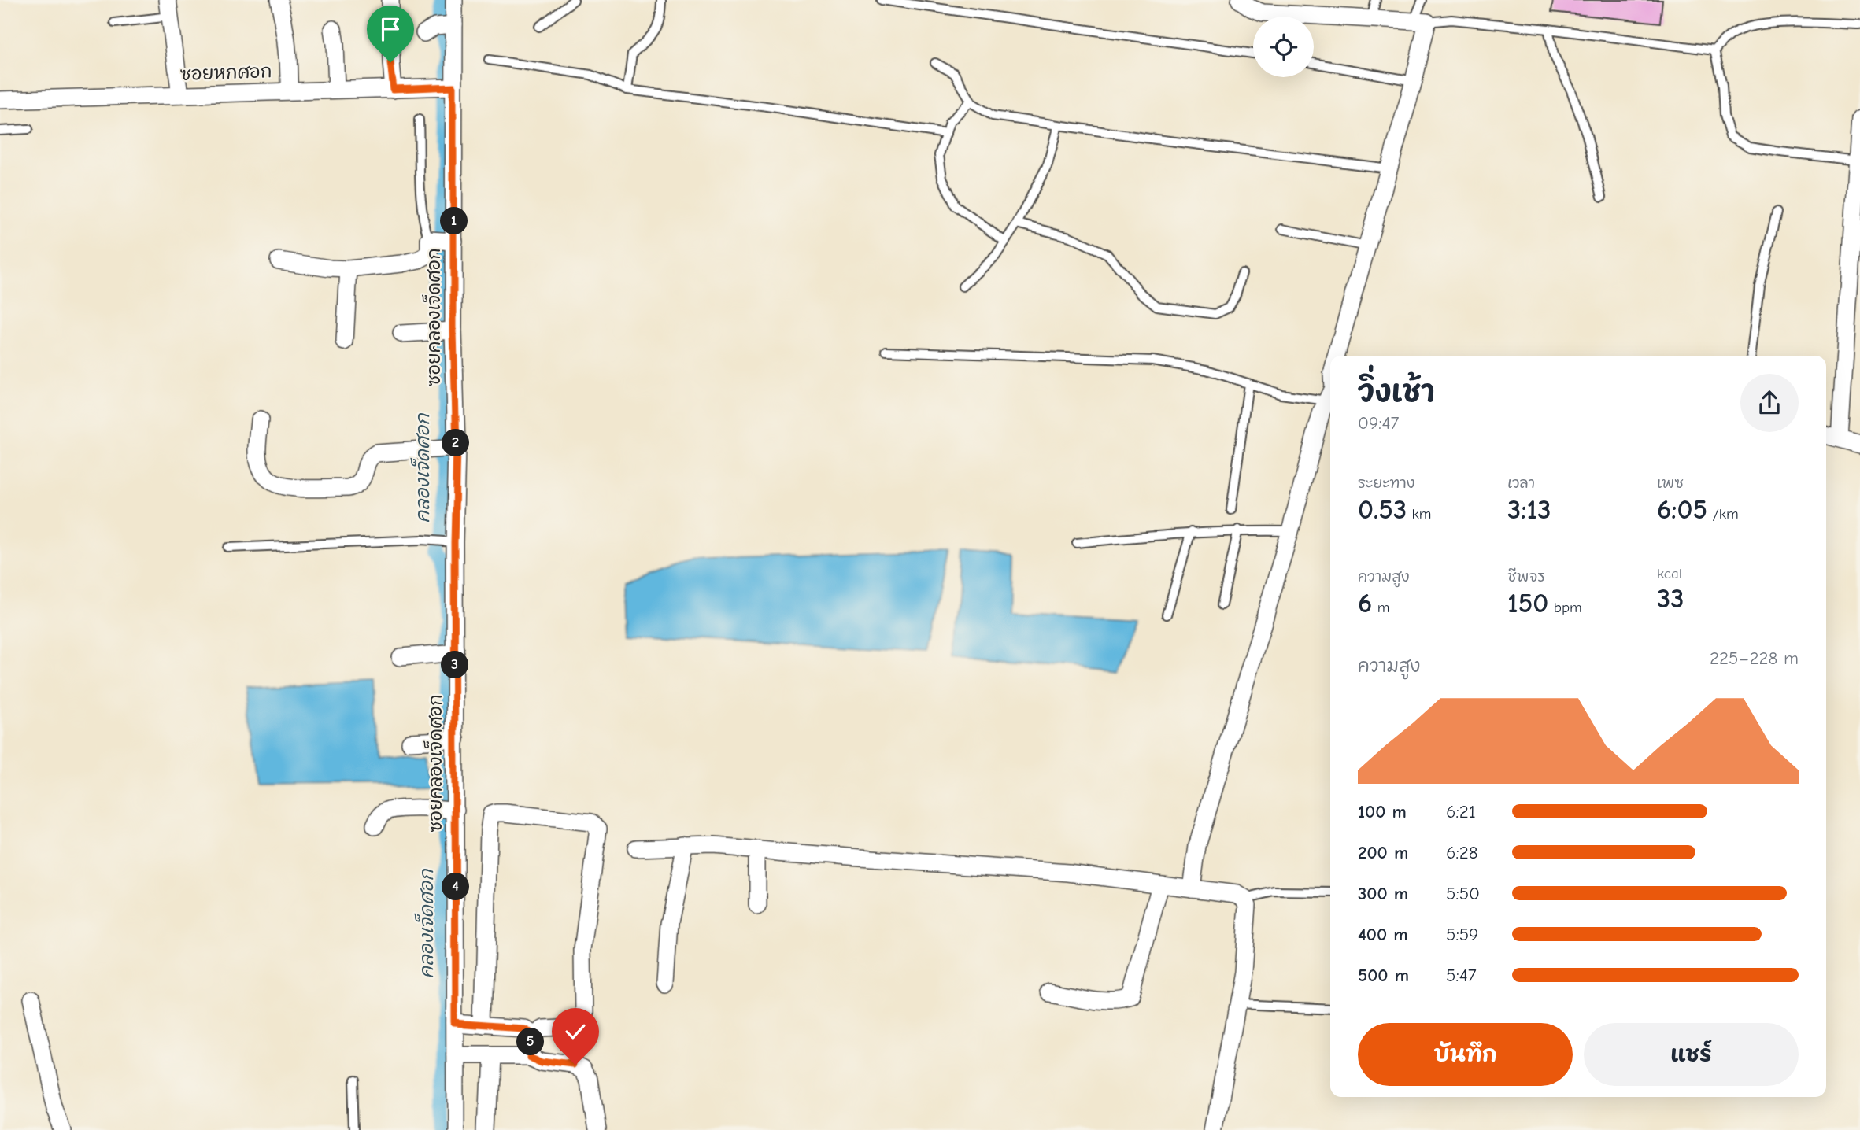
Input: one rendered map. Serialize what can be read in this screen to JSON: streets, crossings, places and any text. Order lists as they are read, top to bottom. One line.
{"streets":{"street":["ซอยหกศอก","ซอยคลองเจ็ดศอก"]},"crossings":[["ซอยหกศอก","ซอยคลองเจ็ดศอก"]],"water":["คลองเจ็ดศอก"],"page":{"pins":["1","2","3","4","5"],"heading":["วิ่งเช้า","09:47"],"stats":[["ระยะทาง","0.53 km"],["เวลา","3:13"],["เพซ","6:05 /km"],["ความสูง","6 m"],["ชีพจร","150 bpm"],["kcal","33"]],"chart":["ความสูง","225–228 m"],"list":[{"name":"100 m","note":"6:21"},{"name":"200 m","note":"6:28"},{"name":"300 m","note":"5:50"},{"name":"400 m","note":"5:59"},{"name":"500 m","note":"5:47"}],"buttons":["บันทึก","แชร์"]}}
